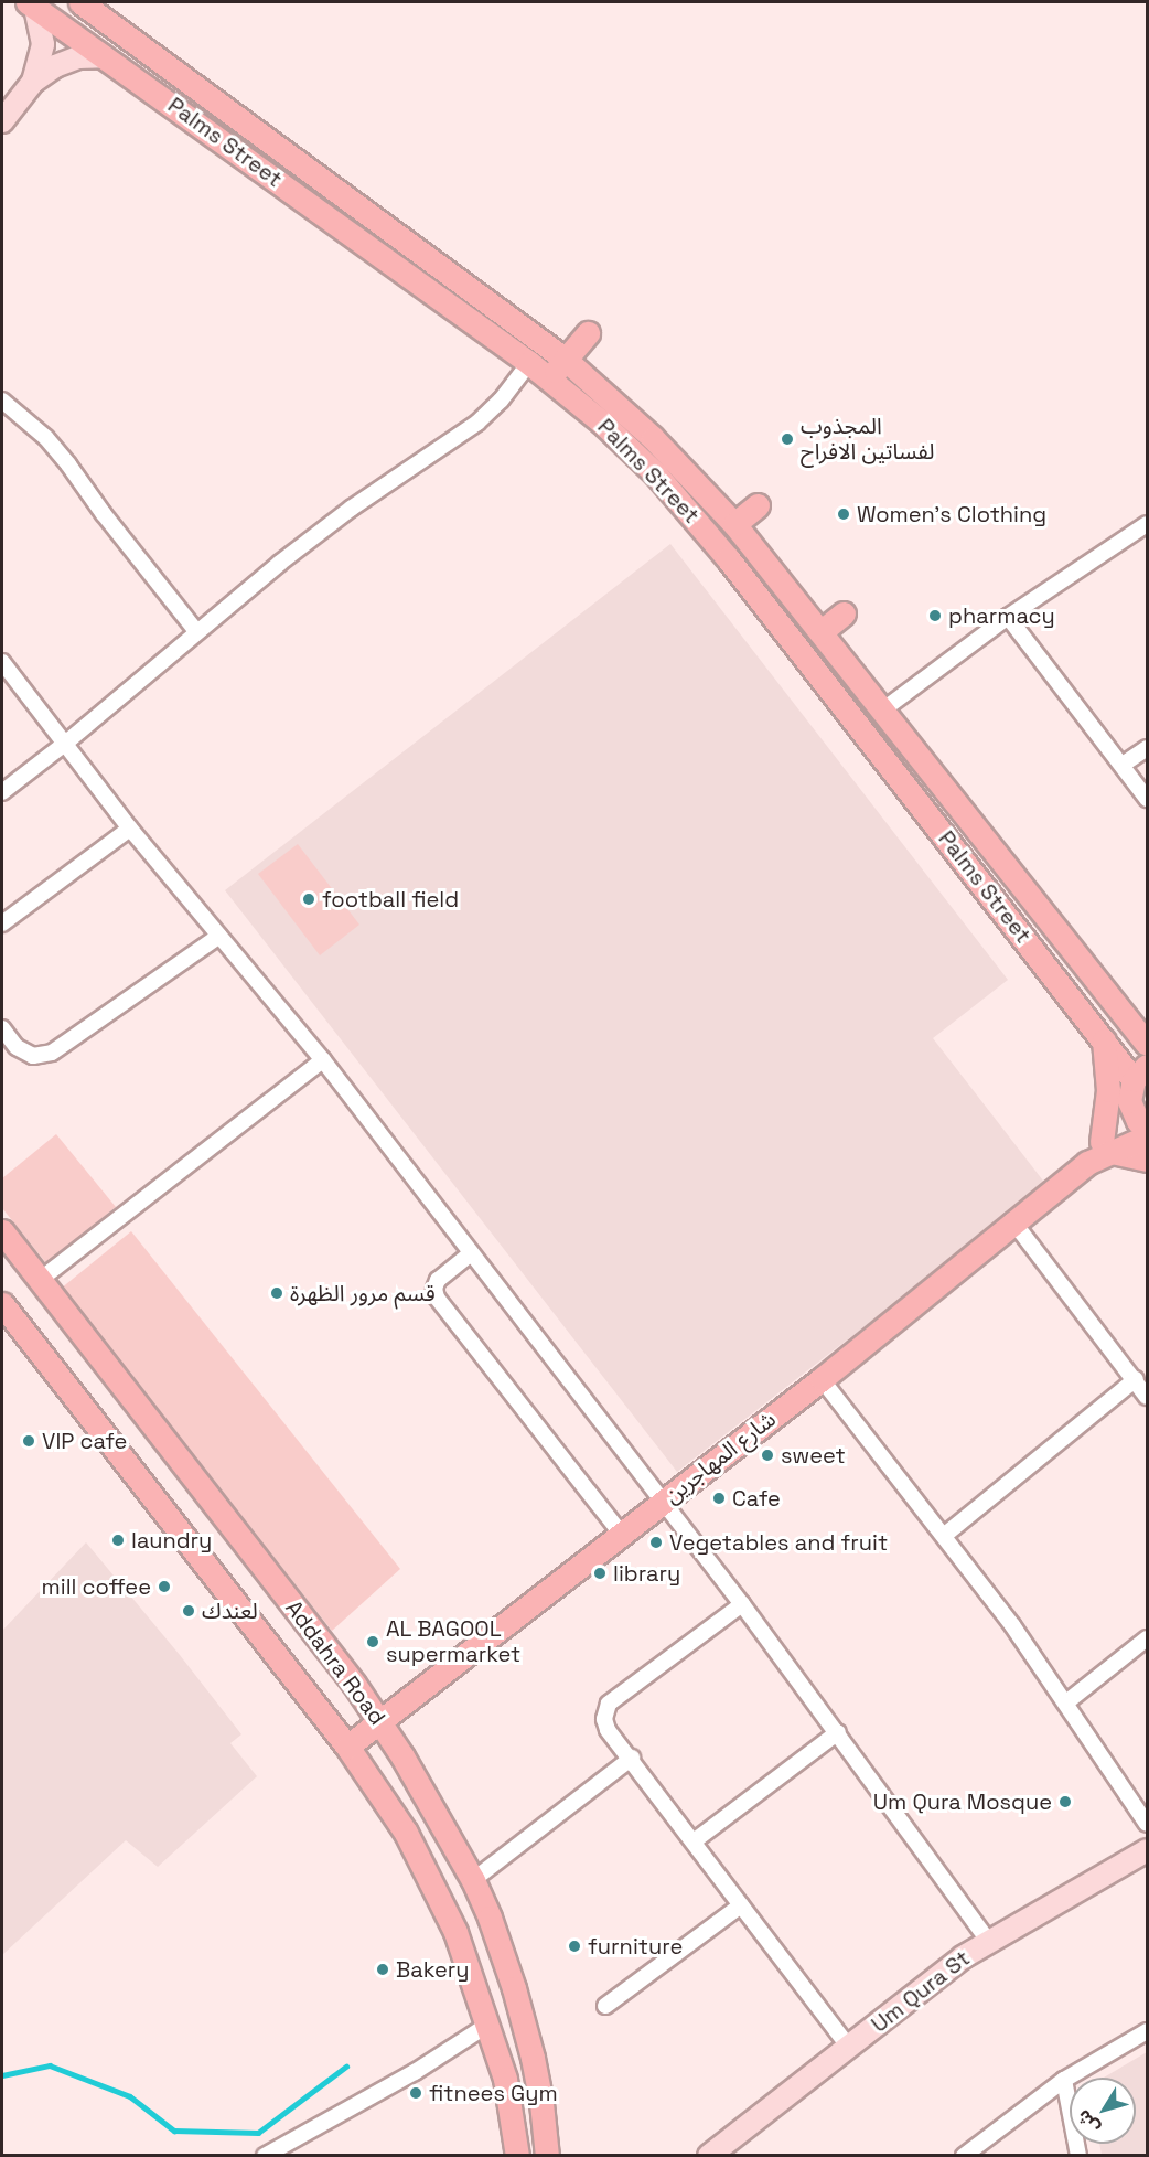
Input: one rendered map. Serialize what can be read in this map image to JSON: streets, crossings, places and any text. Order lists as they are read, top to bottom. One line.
{"streets":{"main road":["Palms Street","شارع المهاجرين","Addahra Road"],"street":["Um Qura St"]},"crossings":[["Palms Street","شارع المهاجرين"],["شارع المهاجرين","Addahra Road"]],"places":["المجذوب لفساتين الافراح","Women's Clothing","pharmacy","football field","قسم مرور الظهرة","VIP cafe","sweet","Cafe","laundry","Vegetables and fruit","library","mill coffee","لعندك","AL BAGOOL supermarket","Um Qura Mosque","furniture","Bakery","fitnees Gym"],"north":"bottom left"}
